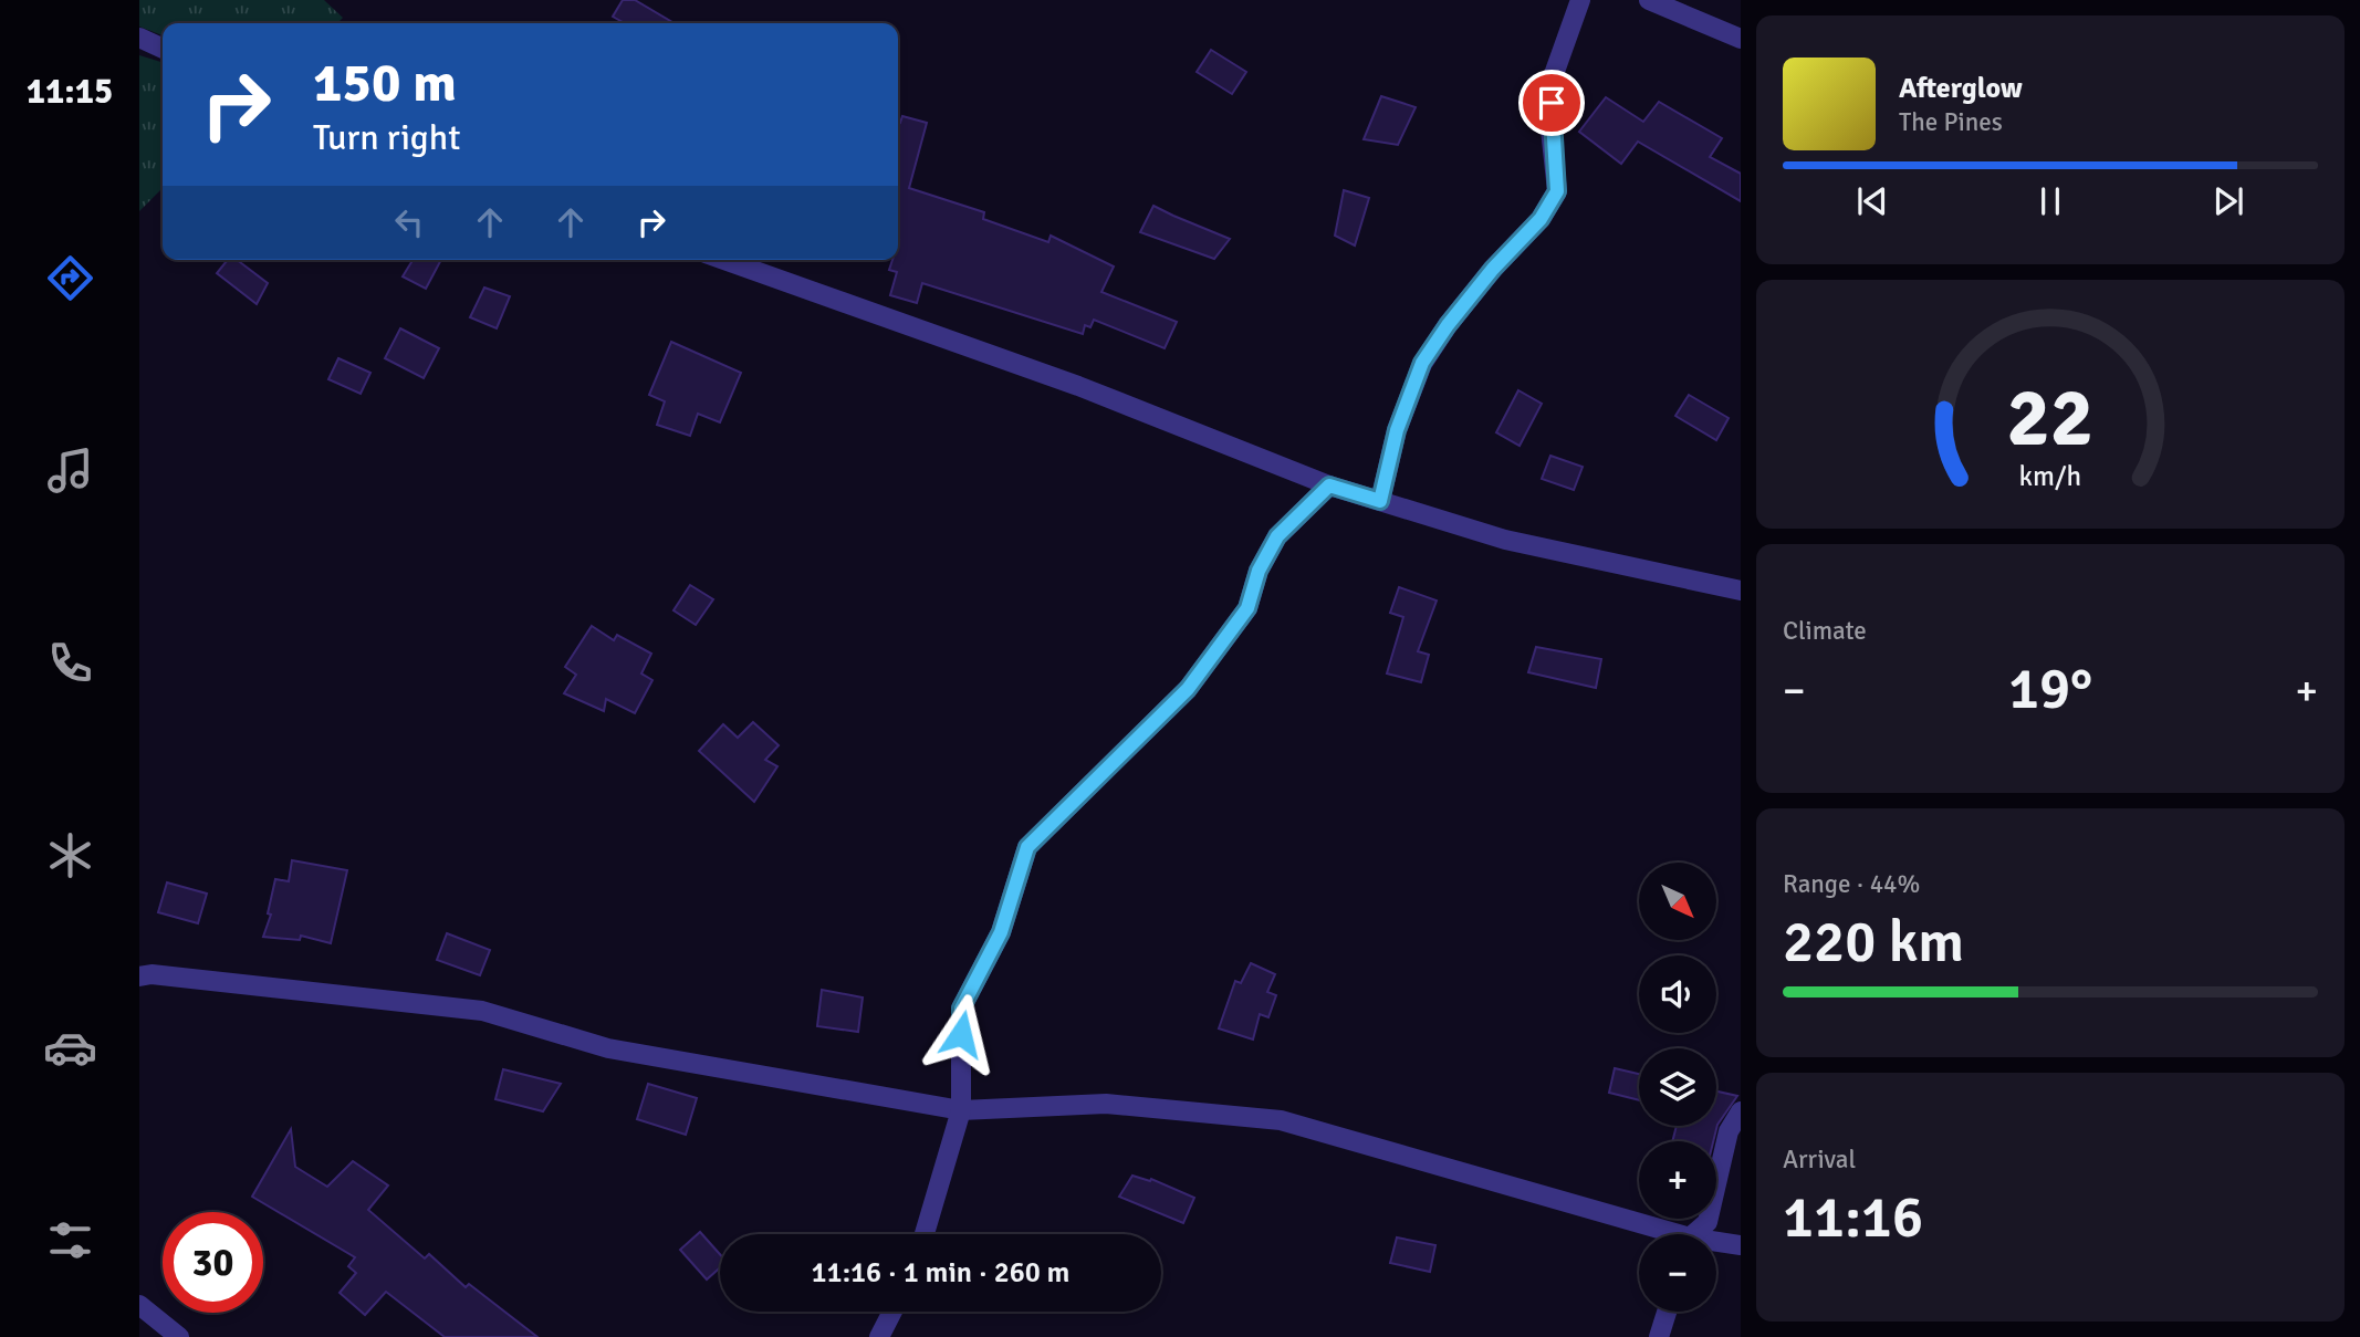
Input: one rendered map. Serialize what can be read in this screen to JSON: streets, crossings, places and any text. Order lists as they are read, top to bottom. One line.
{"north":"bottom right","page":{"tabs":"11:15","turn":["150 m","Turn right"],"song":["Afterglow","The Pines"],"tile":["Climate",["Range · 44%","220 km"],["Arrival","11:16"]],"heat":["−","19°","+"],"map_buttons":["+","−"],"limit":"30","trip":"11:16 · 1 min · 260 m","gauge":["22","km/h"]}}
